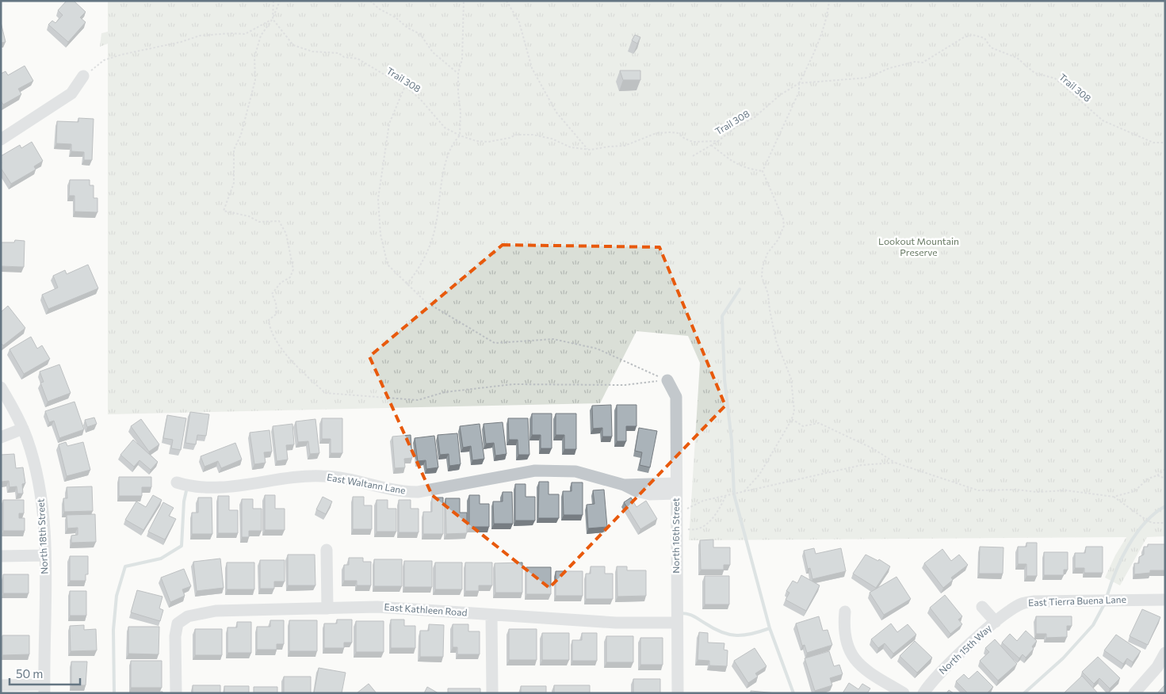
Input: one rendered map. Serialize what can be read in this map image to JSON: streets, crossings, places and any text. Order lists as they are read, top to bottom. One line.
{"streets":{"street":["East Waltann Lane","North 16th Street","North 18th Street","East Tierra Buena Lane","East Kathleen Road","North 15th Way"],"path":["Trail 308"]},"crossings":[["East Waltann Lane","North 16th Street"],["North 16th Street","East Kathleen Road"],["East Tierra Buena Lane","North 15th Way"]],"parks":["Lookout Mountain Preserve"],"scale_bar":"50 m"}
